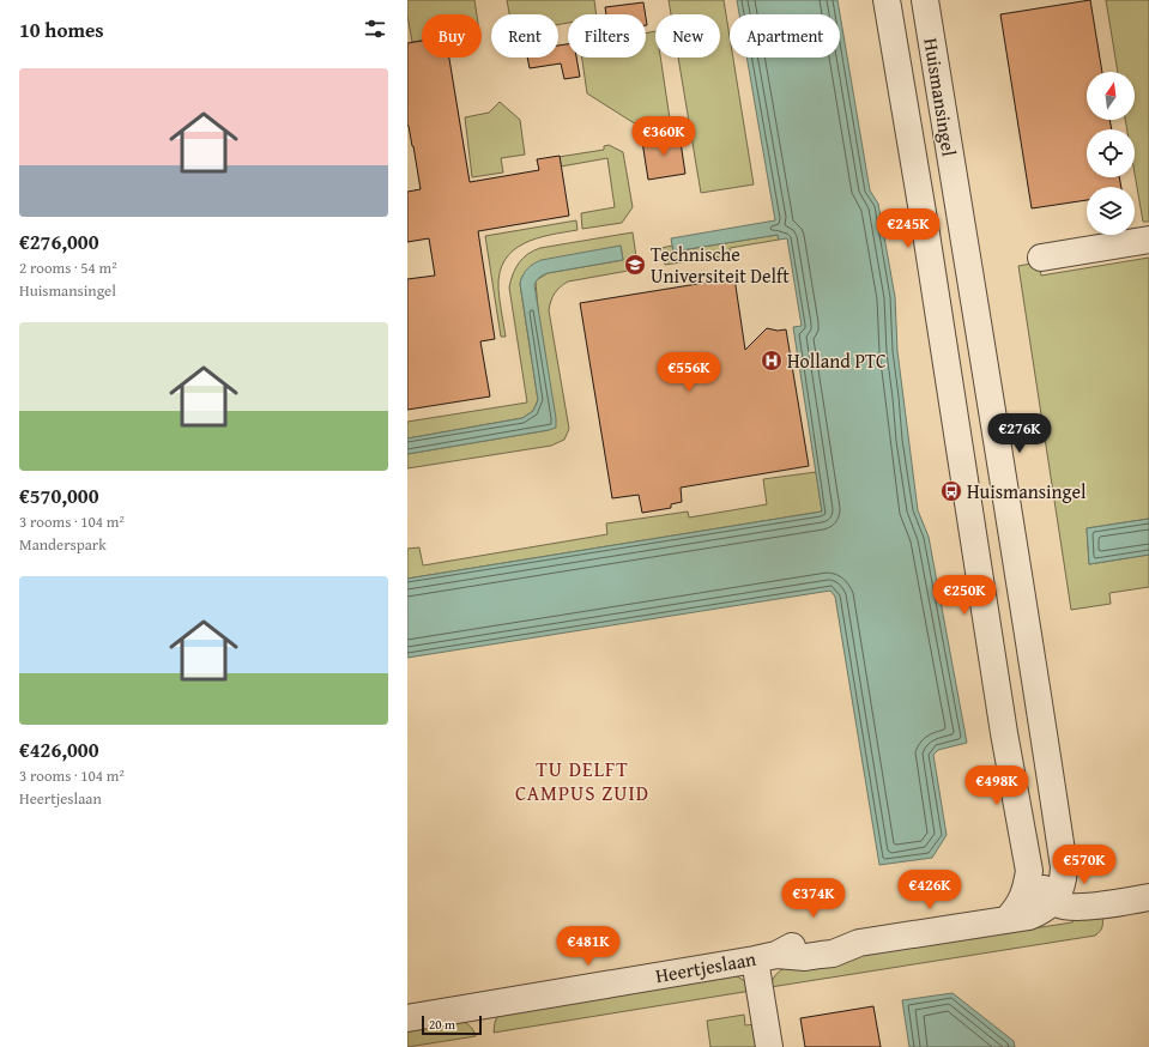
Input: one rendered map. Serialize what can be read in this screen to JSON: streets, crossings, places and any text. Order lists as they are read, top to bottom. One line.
{"streets":{"street":["Huismansingel","Heertjeslaan"]},"crossings":[["Huismansingel","Heertjeslaan"]],"districts":["TU DELFT CAMPUS ZUID"],"places":{"school or university":["Technische Universiteit Delft"],"hospital":["Holland PTC"],"bus stop":["Huismansingel"]},"scale_bar":"20 m","north":"top","page":{"heading":"10 homes","chip":["Buy","Rent","Filters","New","Apartment"],"list":[{"name":"€276,000","note":"2 rooms · 54 m² · Huismansingel"},{"name":"€570,000","note":"3 rooms · 104 m² · Manderspark"},{"name":"€426,000","note":"3 rooms · 104 m² · Heertjeslaan"}],"price":["€360K","€245K","€556K","€276K","€250K","€498K","€570K","€426K","€374K","€481K"],"scale":"20 m"}}
